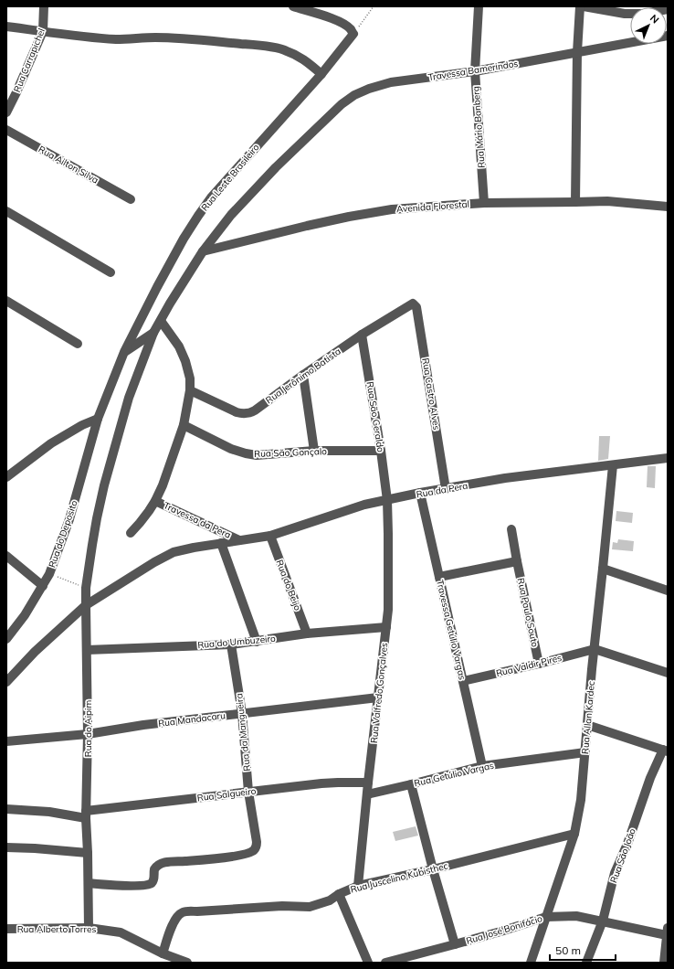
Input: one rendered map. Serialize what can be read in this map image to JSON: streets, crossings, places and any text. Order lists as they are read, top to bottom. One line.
{"streets":{"street":["Rua Carrapichel","Travessa Bamerindos","Rua Mário Banberg","Rua Ailton Silva","Rua Leste Brasileiro","Avenida Florestal","Rua Jerônimo Batista","Rua Castro Alves","Rua São Geraldo","Rua São Gonçalo","Rua da Pera","Travessa da Pera","Rua do Deposito","Rua do Beijo","Rua Paulo Souto","Travessa Getúlio Vargas","Rua do Umbuzeiro","Rua Valdir Pires","Rua Valfredo Gonçalves","Rua Allan Kardec","Rua Mandacaru","Rua do Aipim","Rua da Mangueira","Rua Getúlio Vargas","Rua Salgueiro","Rua São João","Rua Juscelino Kubisthec","Rua Alberto Torres","Rua José Bonifácio"]},"crossings":[["Travessa Bamerindos","Rua Mário Banberg"],["Travessa Bamerindos","Avenida Florestal"],["Travessa Bamerindos","Rua do Aipim"],["Rua Mário Banberg","Avenida Florestal"],["Rua Leste Brasileiro","Rua do Deposito"],["Rua Jerônimo Batista","Rua Castro Alves"],["Rua Jerônimo Batista","Rua São Geraldo"],["Rua Castro Alves","Rua da Pera"],["Rua São Geraldo","Rua São Gonçalo"],["Rua São Geraldo","Rua da Pera"],["Rua São Geraldo","Rua Valfredo Gonçalves"],["Rua da Pera","Travessa da Pera"],["Rua da Pera","Rua do Beijo"],["Rua da Pera","Travessa Getúlio Vargas"],["Rua da Pera","Rua Valfredo Gonçalves"],["Rua da Pera","Rua Allan Kardec"],["Rua da Pera","Rua do Aipim"],["Rua do Beijo","Rua do Umbuzeiro"],["Rua Paulo Souto","Rua Valdir Pires"],["Travessa Getúlio Vargas","Rua Valdir Pires"],["Travessa Getúlio Vargas","Rua Getúlio Vargas"],["Rua do Umbuzeiro","Rua Valfredo Gonçalves"],["Rua do Umbuzeiro","Rua do Aipim"],["Rua do Umbuzeiro","Rua da Mangueira"],["Rua Valdir Pires","Rua Allan Kardec"],["Rua Valfredo Gonçalves","Rua Mandacaru"],["Rua Valfredo Gonçalves","Rua Getúlio Vargas"],["Rua Valfredo Gonçalves","Rua Salgueiro"],["Rua Valfredo Gonçalves","Rua Juscelino Kubisthec"],["Rua Allan Kardec","Rua Getúlio Vargas"],["Rua Allan Kardec","Rua Juscelino Kubisthec"],["Rua Allan Kardec","Rua José Bonifácio"],["Rua Mandacaru","Rua do Aipim"],["Rua Mandacaru","Rua da Mangueira"],["Rua do Aipim","Rua da Mangueira"],["Rua do Aipim","Rua Salgueiro"],["Rua do Aipim","Rua Alberto Torres"],["Rua da Mangueira","Rua Salgueiro"],["Rua São João","Rua José Bonifácio"],["Rua Juscelino Kubisthec","Rua Alberto Torres"]],"scale_bar":"50 m","north":"top right"}
